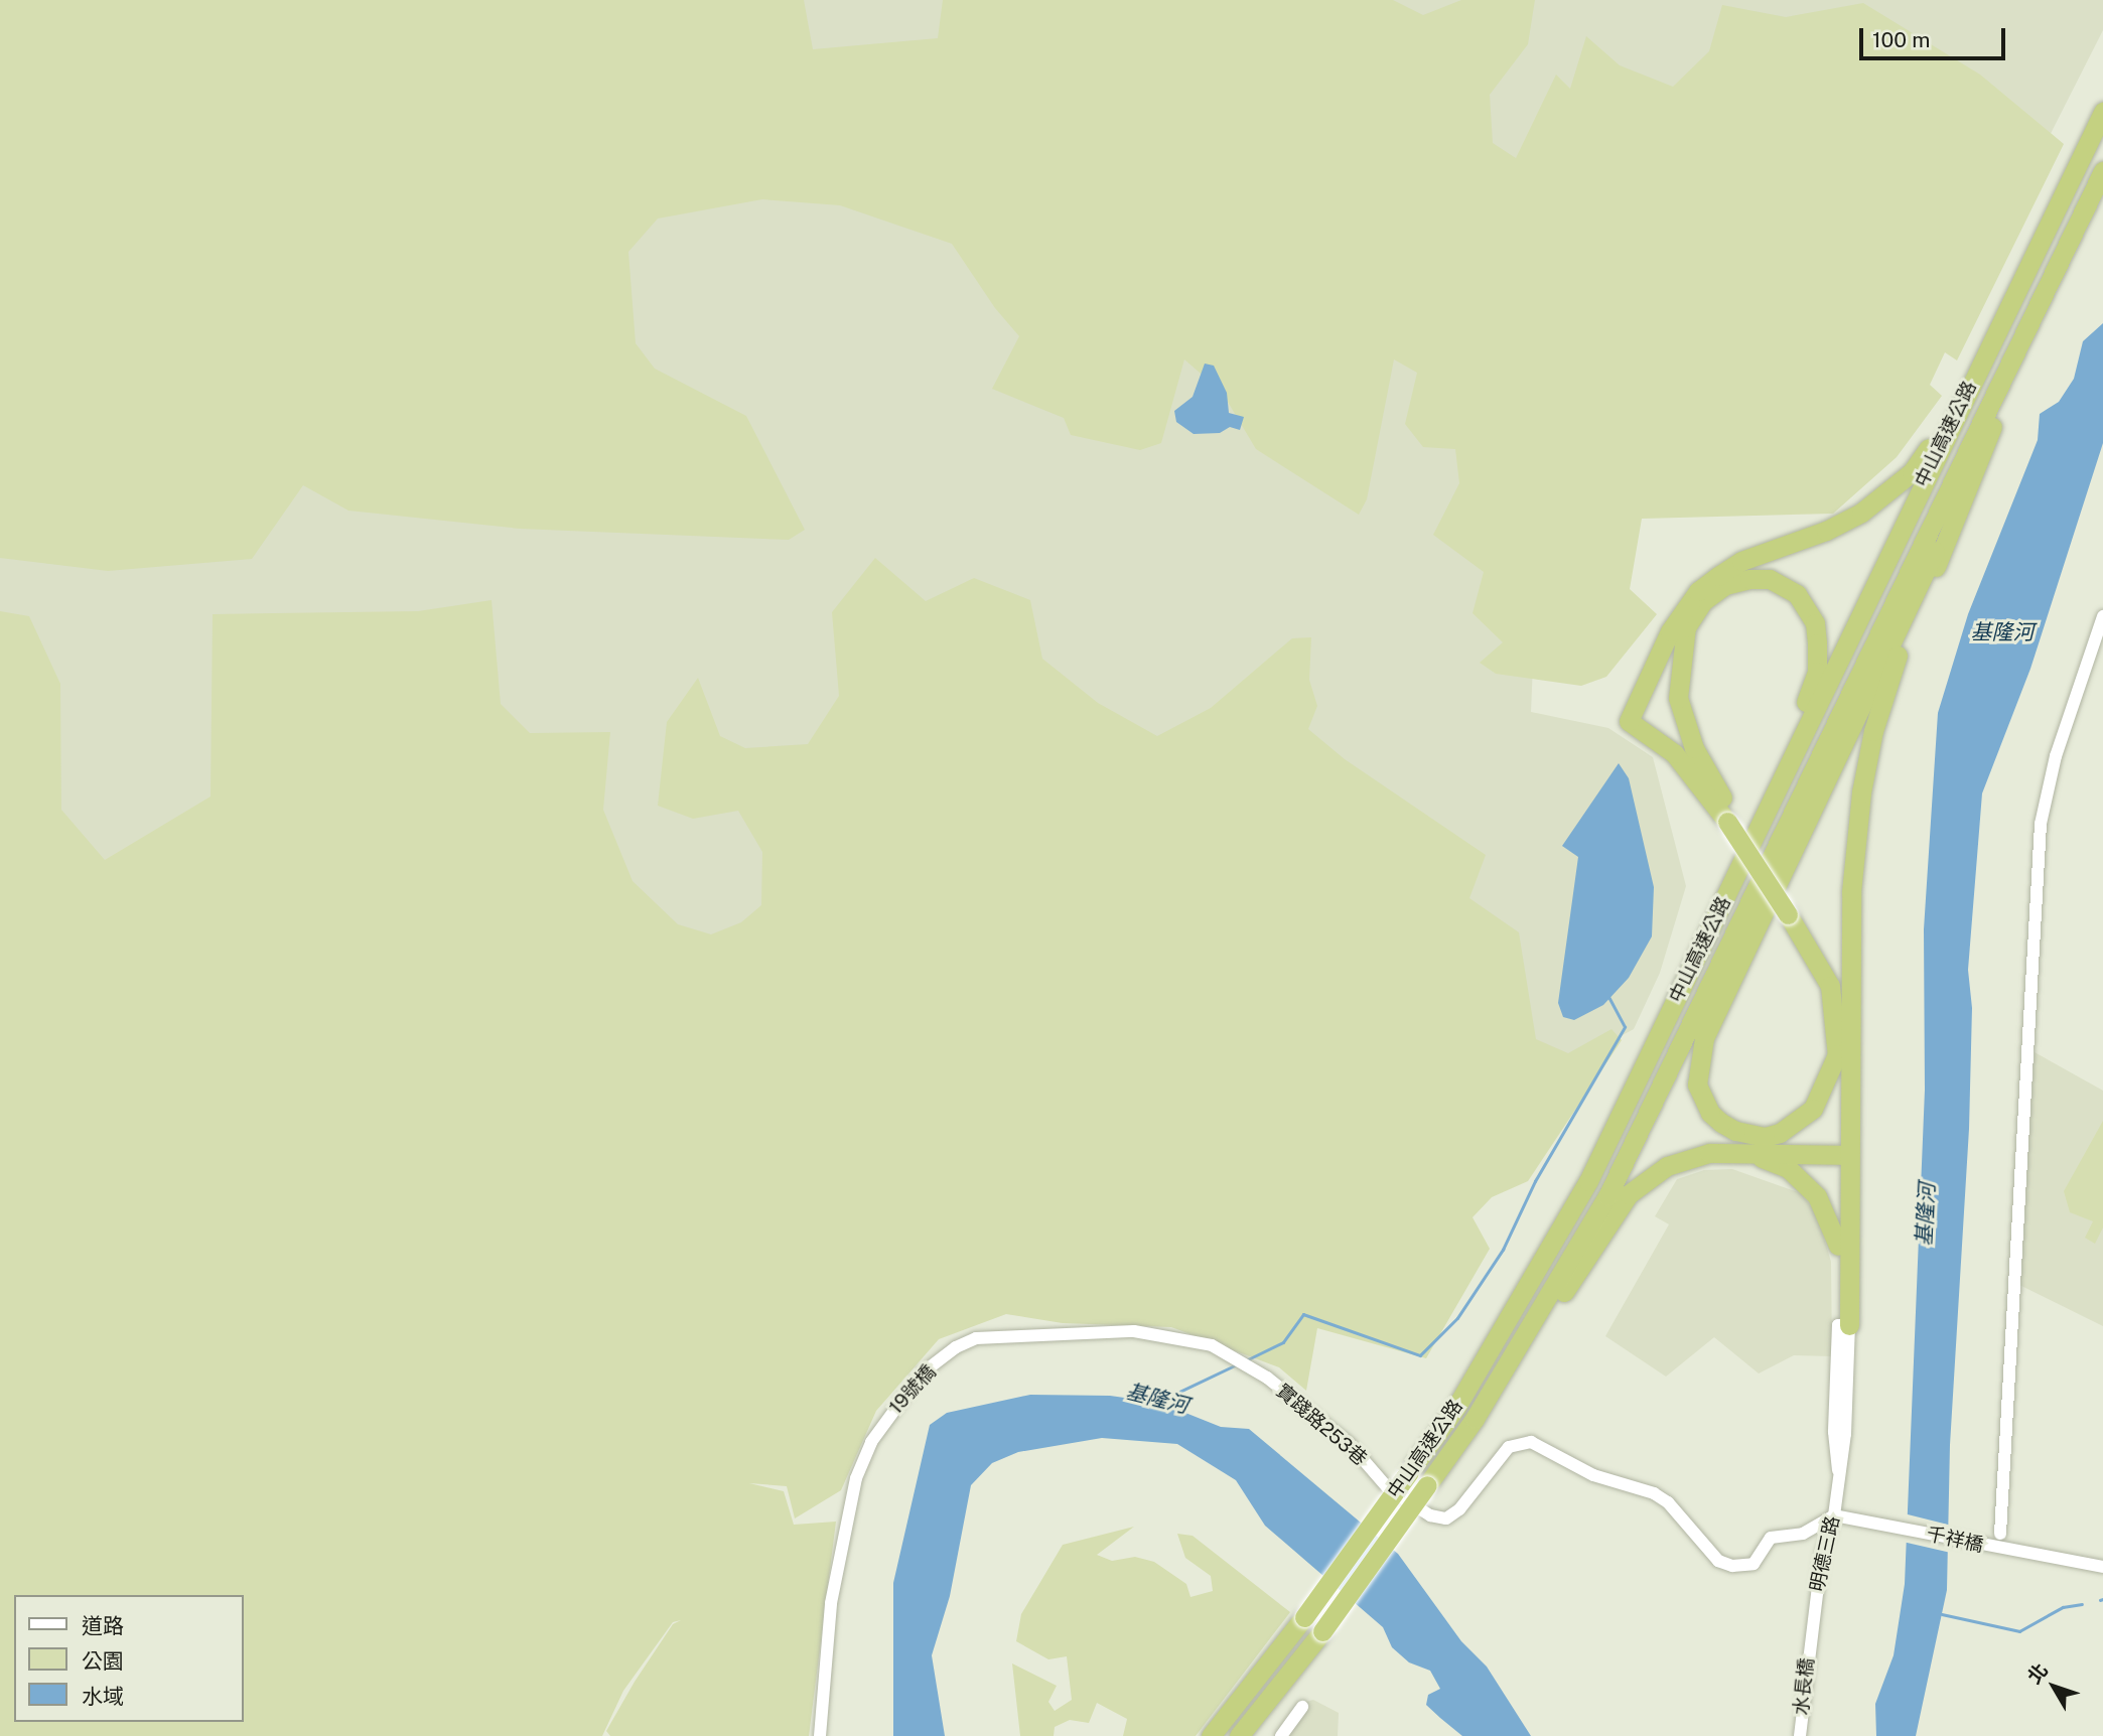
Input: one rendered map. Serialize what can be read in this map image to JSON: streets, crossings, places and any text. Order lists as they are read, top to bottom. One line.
{"streets":{"highway":["中山高速公路"],"street":["19號橋","實踐路253巷","千祥橋","明德三路","水長橋"]},"crossings":[["19號橋","實踐路253巷"],["實踐路253巷","千祥橋"],["實踐路253巷","明德三路"],["千祥橋","明德三路"],["明德三路","水長橋"]],"water":["基隆河"],"legend":["道路","公園","水域"],"scale_bar":"100 m","north":"top left"}
